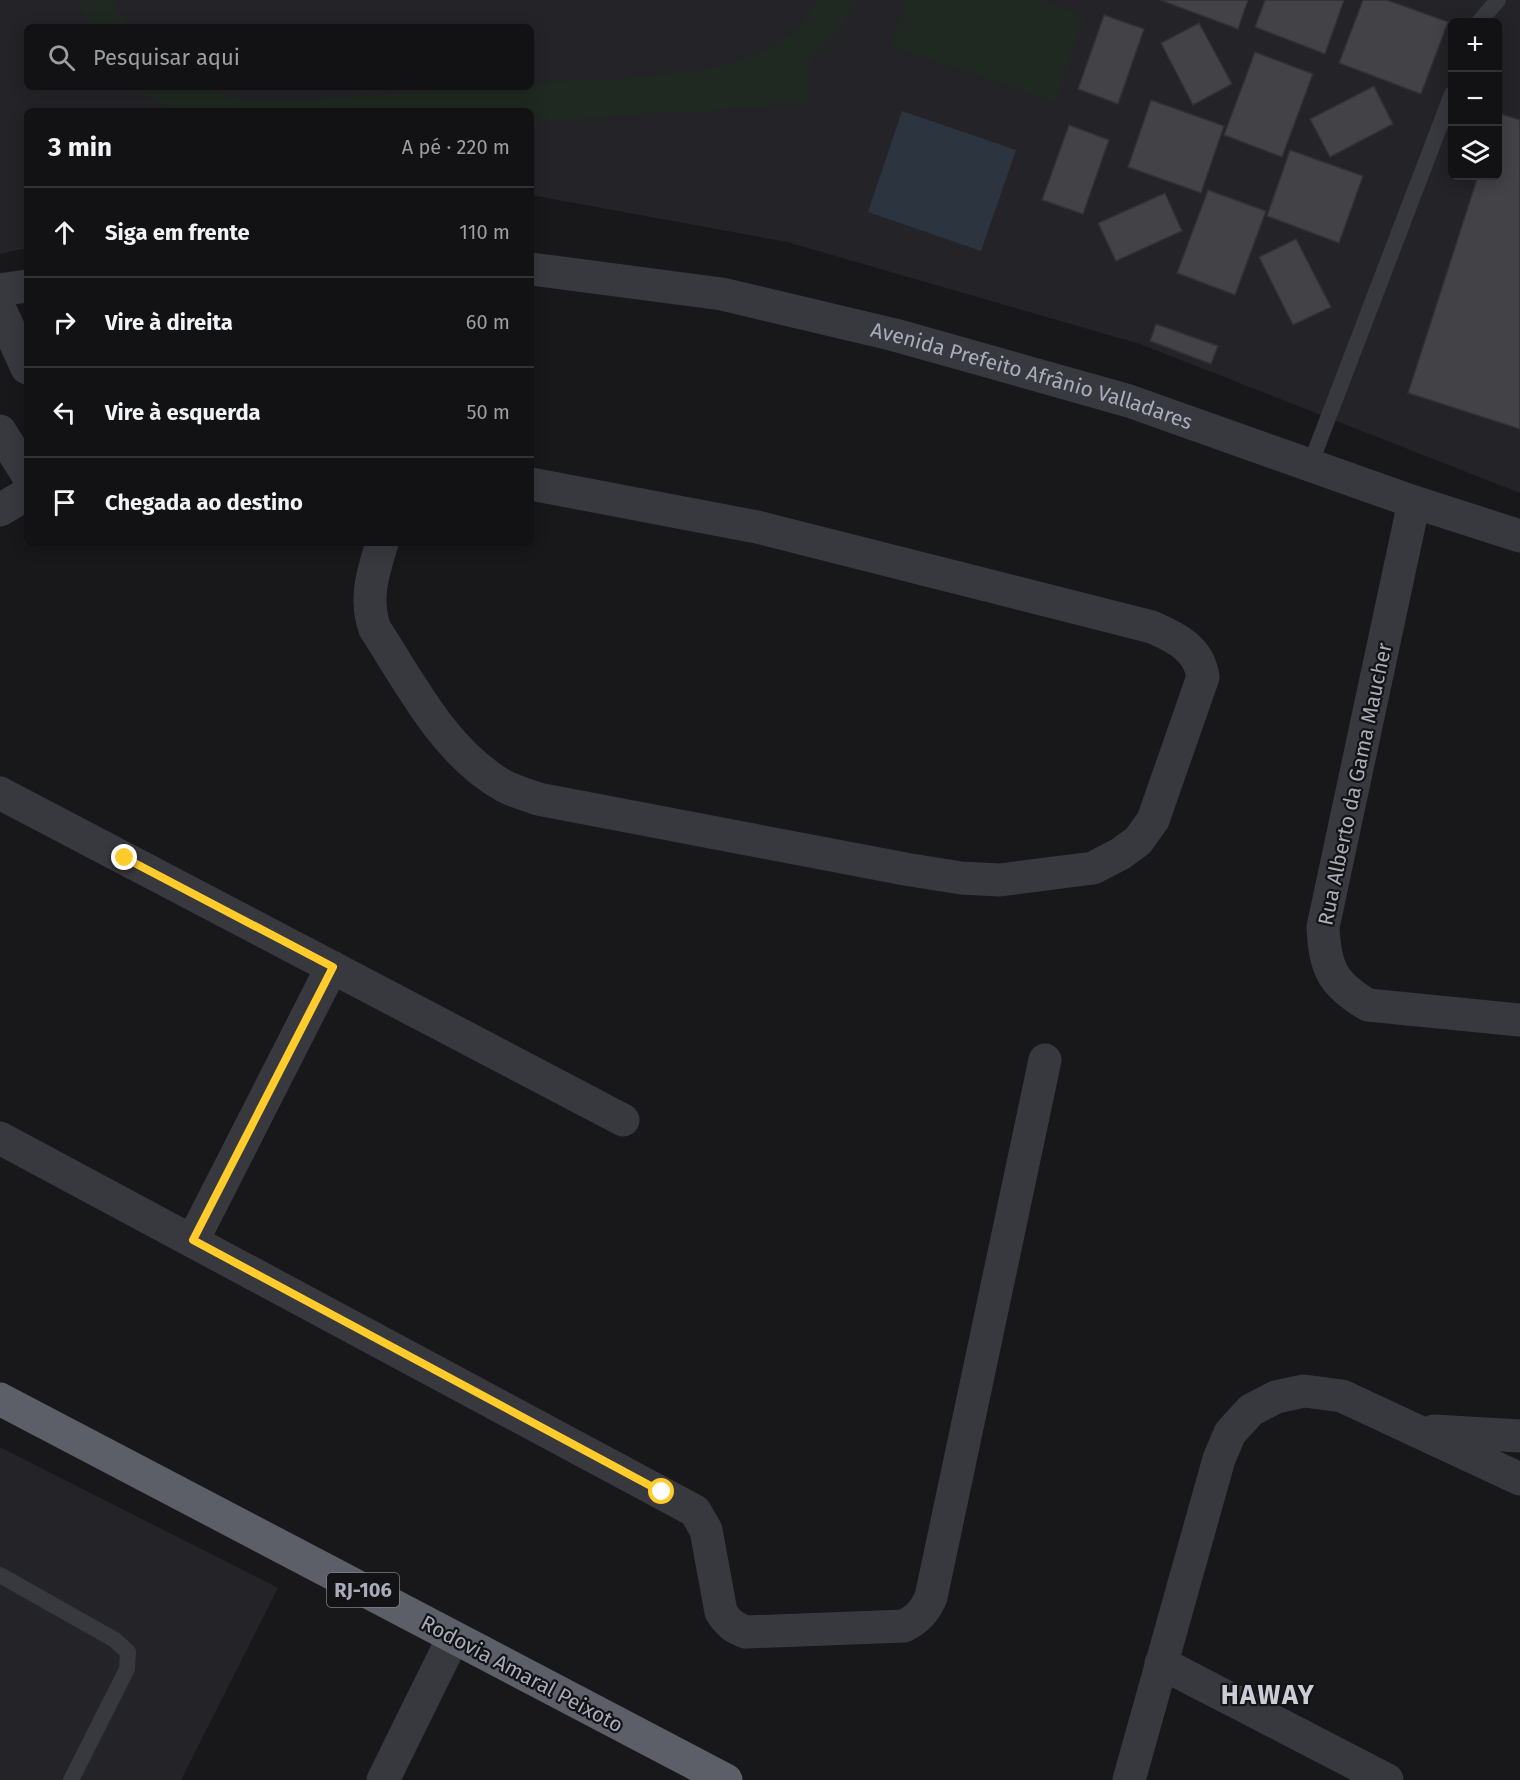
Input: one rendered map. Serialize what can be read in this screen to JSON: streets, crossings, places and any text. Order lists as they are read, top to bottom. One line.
{"streets":{"highway":["RJ-106","Rodovia Amaral Peixoto"],"street":["Avenida Prefeito Afrânio Valladares","Rua Alberto da Gama Maucher"]},"crossings":[["Avenida Prefeito Afrânio Valladares","Rua Alberto da Gama Maucher"]],"districts":["HAWAY"],"page":{"map_buttons":["+","−"],"search":"Pesquisar aqui","heading":["3 min","A pé · 220 m"],"list":[["Siga em frente","110 m"],["Vire à direita","60 m"],["Vire à esquerda","50 m"],"Chegada ao destino"]}}
